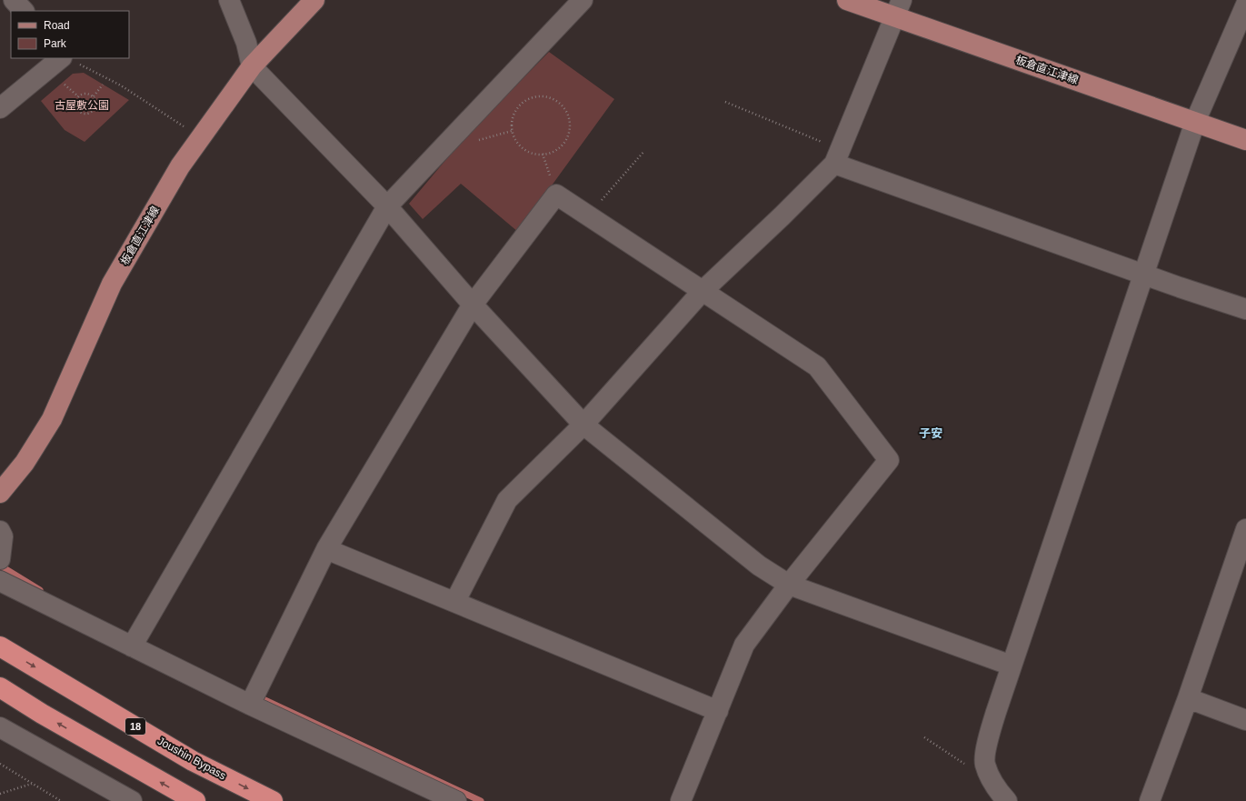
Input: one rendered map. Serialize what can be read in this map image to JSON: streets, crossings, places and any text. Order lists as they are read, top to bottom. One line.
{"streets":{"highway":["18","Joushin Bypass"],"main road":["板倉直江津線"]},"districts":["子安"],"parks":["古屋敷公園"],"legend":["Road","Park"]}
